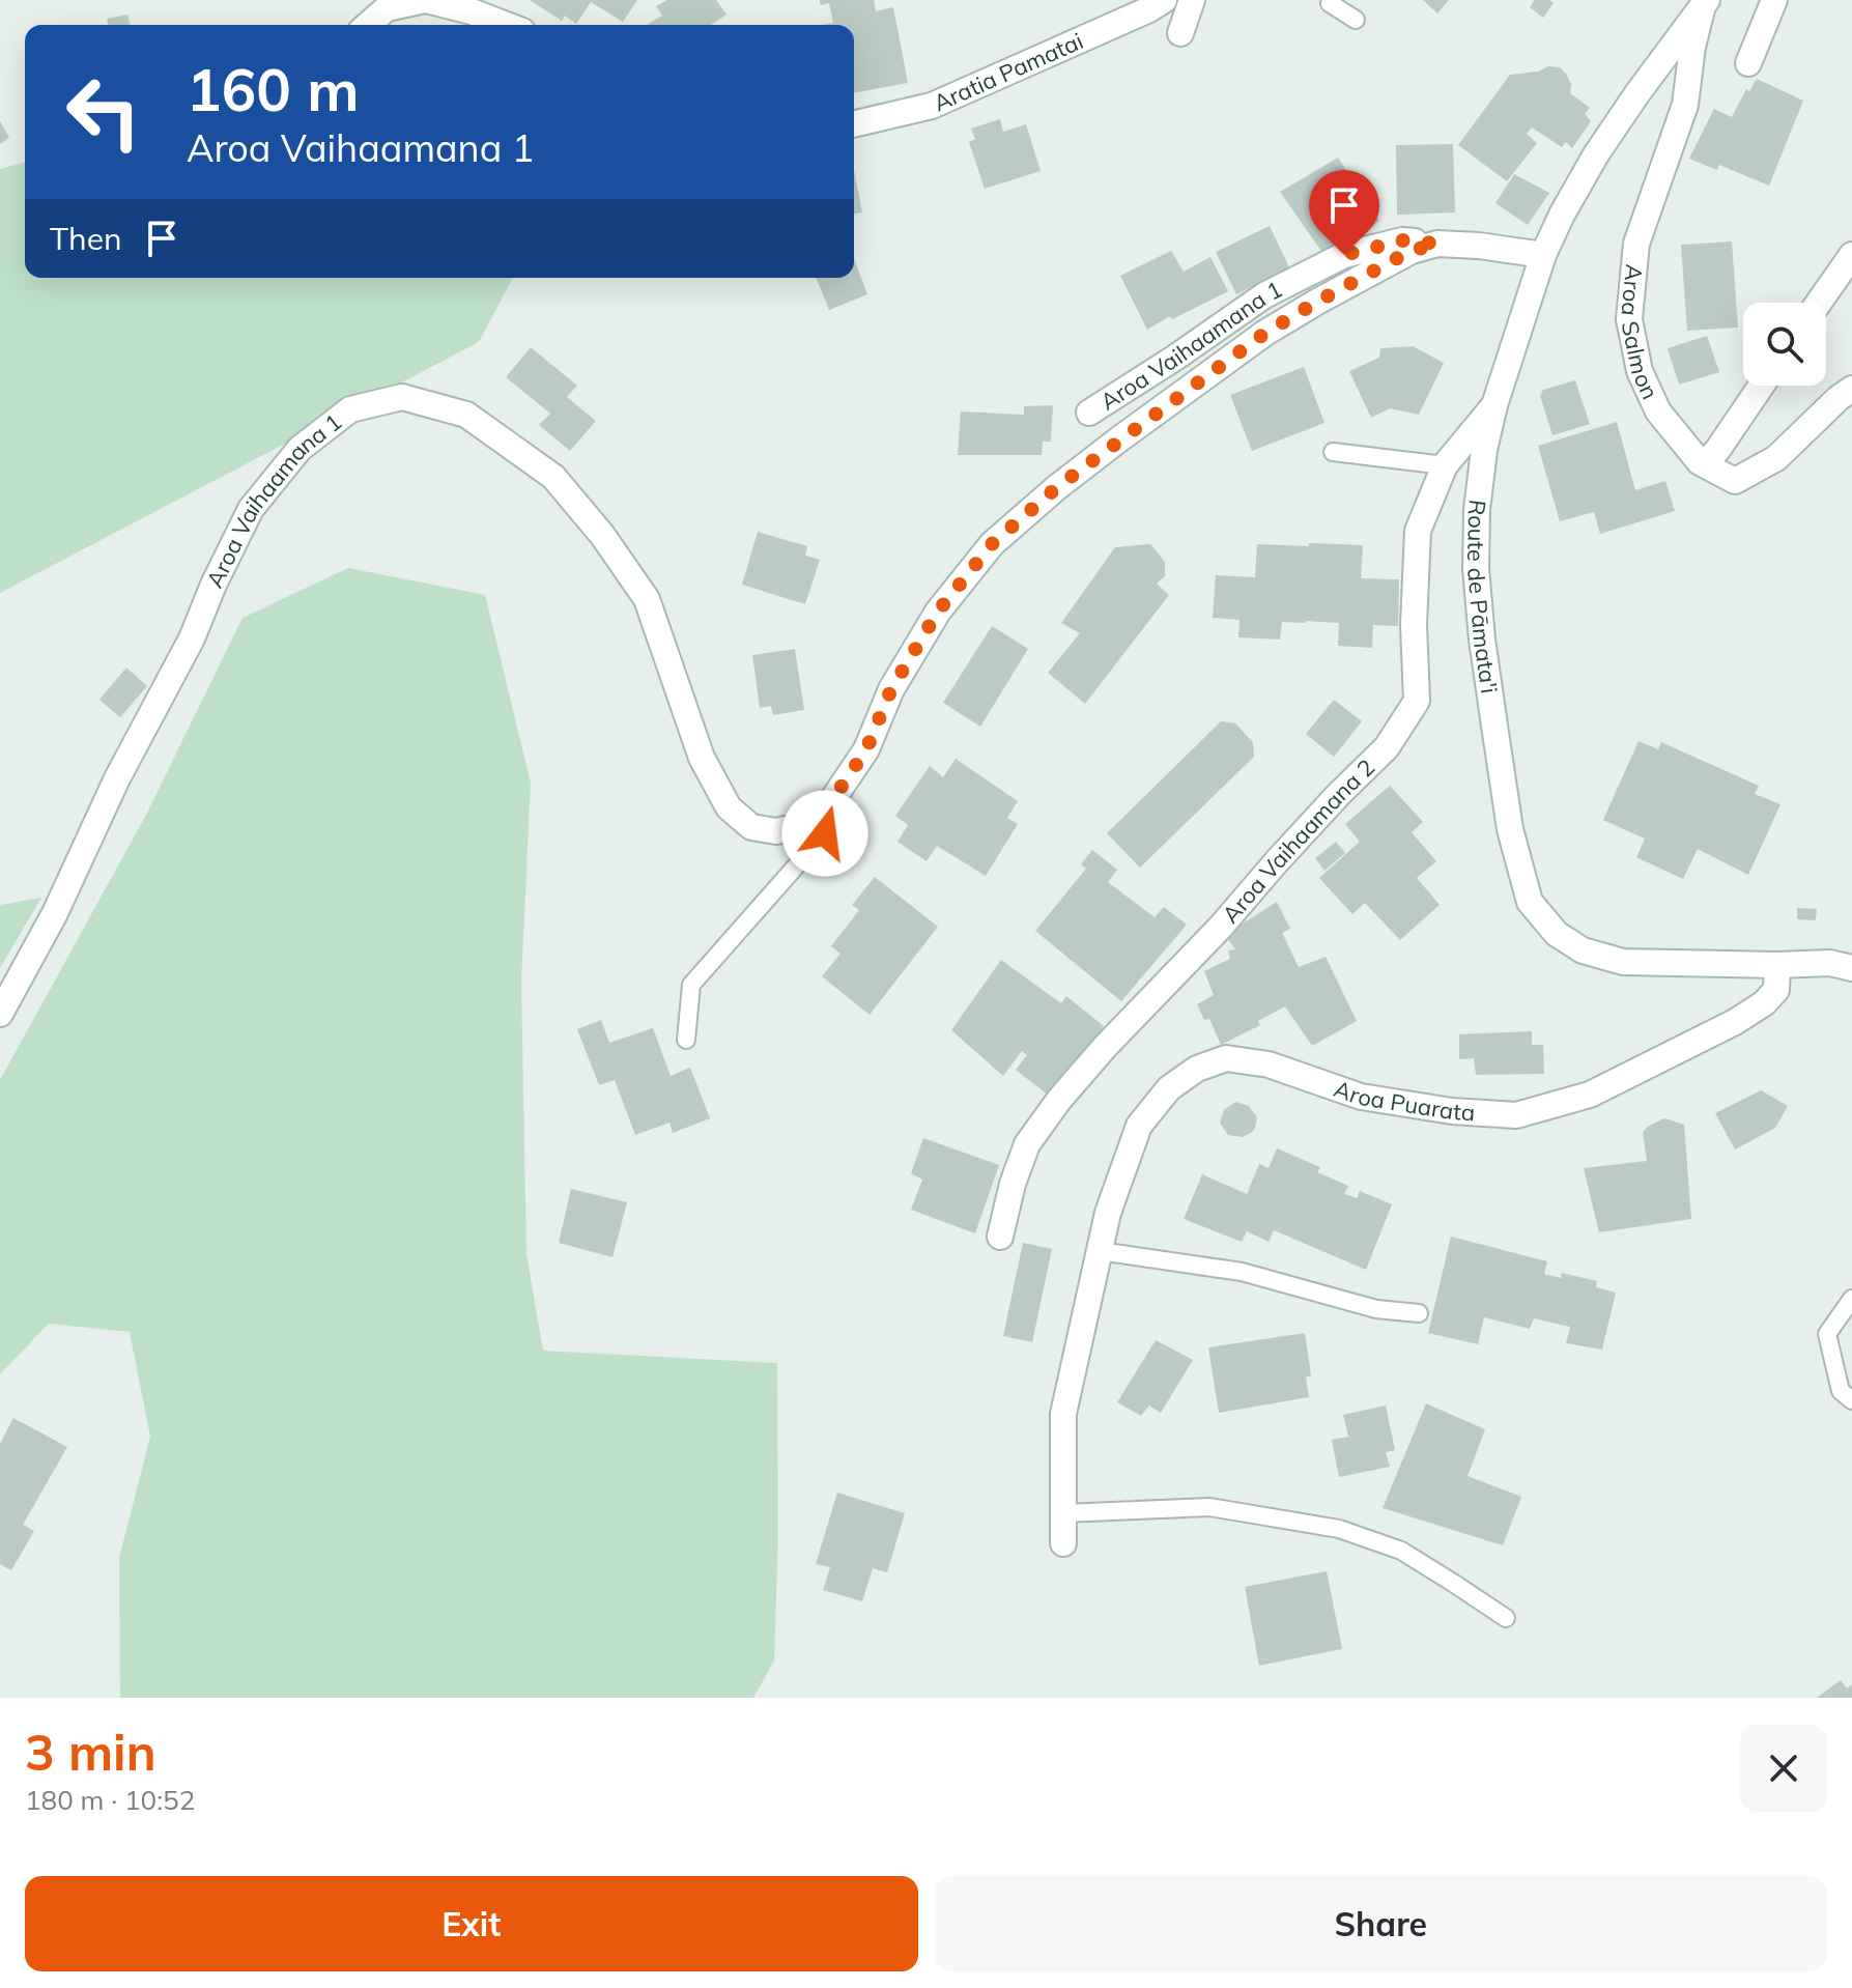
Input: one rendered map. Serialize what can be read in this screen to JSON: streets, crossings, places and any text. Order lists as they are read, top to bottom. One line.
{"streets":{"street":["Aratia Pamatai","Aroa Salmon","Aroa Vaihaamana 1","Route de Pāmata'i","Aroa Vaihaamana 2","Aroa Puarata"]},"crossings":[["Aroa Salmon","Route de Pāmata'i"],["Aroa Vaihaamana 1","Route de Pāmata'i"],["Route de Pāmata'i","Aroa Vaihaamana 2"],["Route de Pāmata'i","Aroa Puarata"]],"page":{"turn":["160 m","Aroa Vaihaamana 1"],"then":"Then","heading":["3 min","180 m · 10:52"],"buttons":["Exit","Share"]}}
